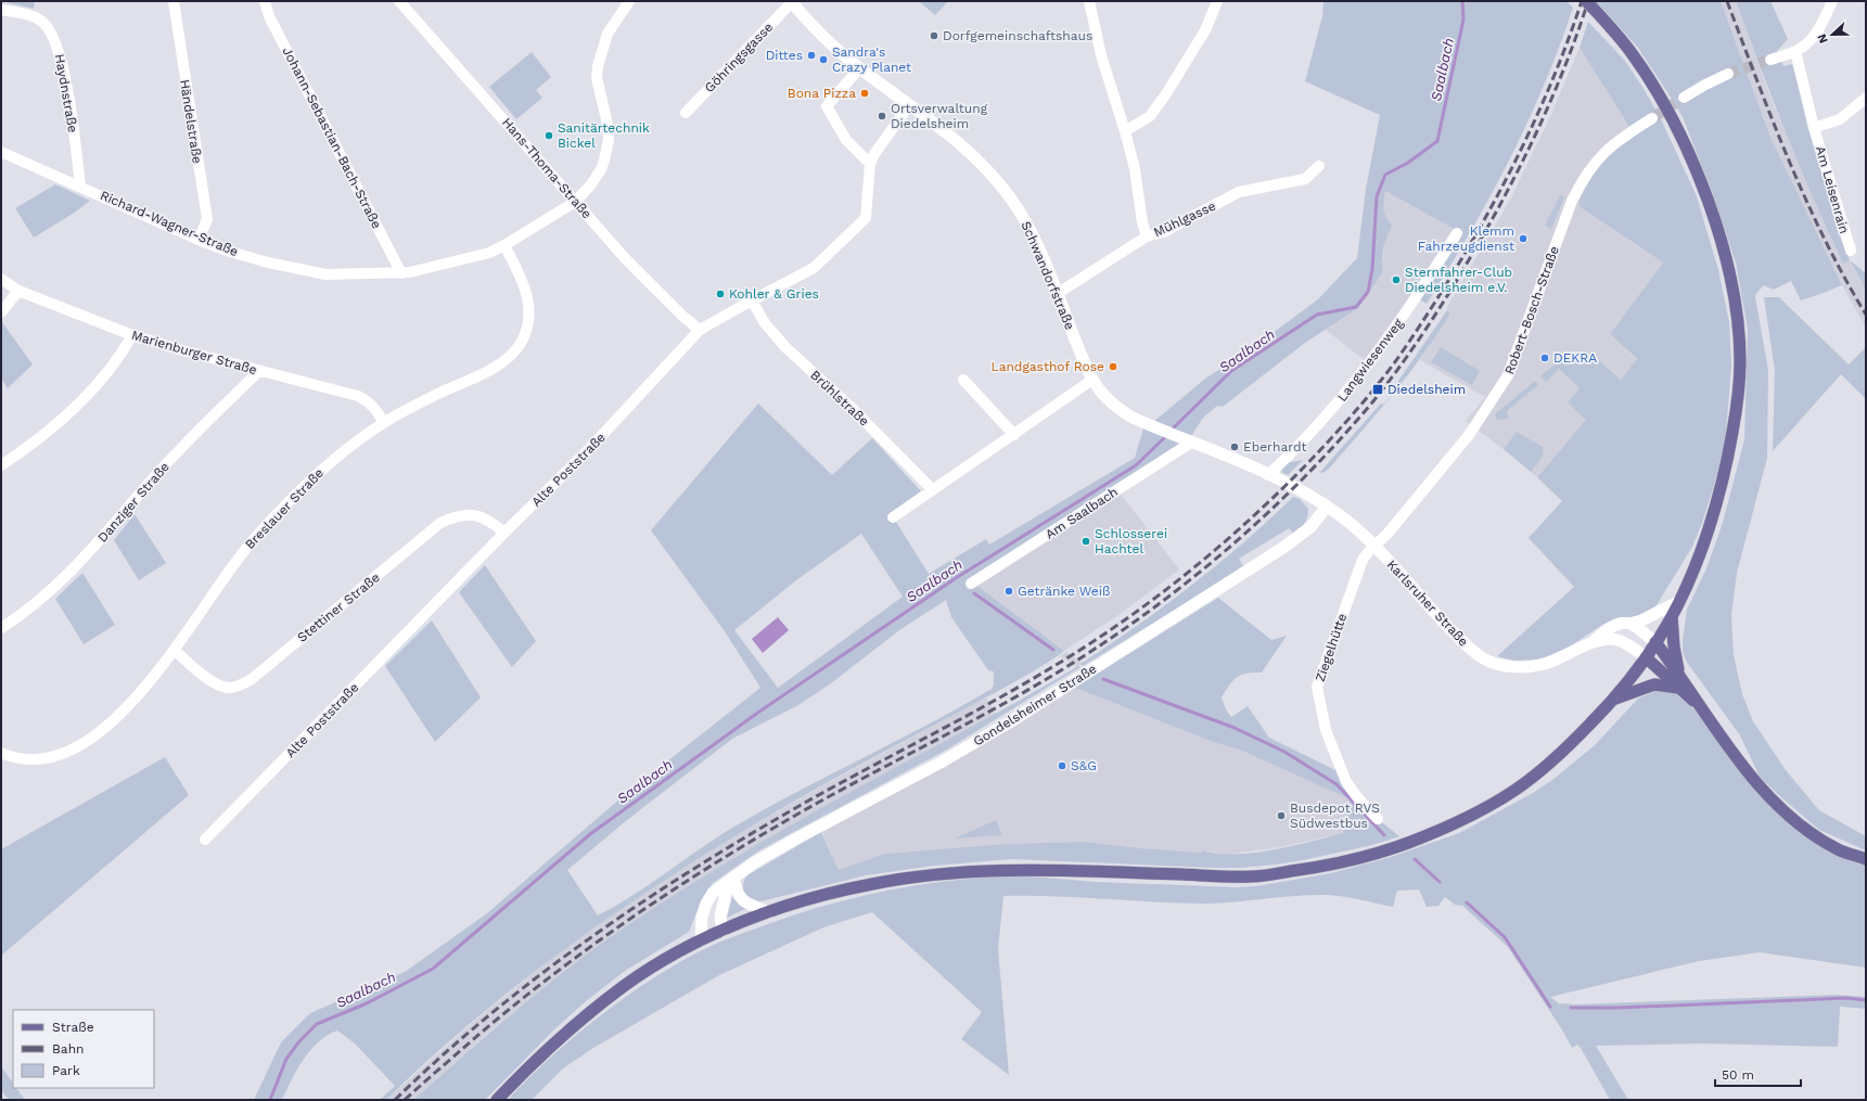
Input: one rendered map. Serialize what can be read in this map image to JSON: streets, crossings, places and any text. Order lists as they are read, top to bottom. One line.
{"streets":{"street":["Göhringsgasse","Haydnstraße","Händelstraße","Johann-Sebastian-Bach-Straße","Hans-Thoma-Straße","Am Leisenrain","Mühlgasse","Richard-Wagner-Straße","Schwandorfstraße","Robert-Bosch-Straße","Marienburger Straße","Langwiesenweg","Brühlstraße","Alte Poststraße","Danziger Straße","Breslauer Straße","Am Saalbach","Karlsruher Straße","Stettiner Straße","Ziegelhütte","Gondelsheimer Straße"]},"crossings":[["Göhringsgasse","Schwandorfstraße"],["Haydnstraße","Richard-Wagner-Straße"],["Händelstraße","Richard-Wagner-Straße"],["Johann-Sebastian-Bach-Straße","Richard-Wagner-Straße"],["Hans-Thoma-Straße","Richard-Wagner-Straße"],["Hans-Thoma-Straße","Alte Poststraße"],["Mühlgasse","Schwandorfstraße"],["Richard-Wagner-Straße","Breslauer Straße"],["Schwandorfstraße","Langwiesenweg"],["Schwandorfstraße","Alte Poststraße"],["Schwandorfstraße","Am Saalbach"],["Schwandorfstraße","Karlsruher Straße"],["Schwandorfstraße","Gondelsheimer Straße"],["Robert-Bosch-Straße","Karlsruher Straße"],["Robert-Bosch-Straße","Ziegelhütte"],["Marienburger Straße","Danziger Straße"],["Marienburger Straße","Breslauer Straße"],["Brühlstraße","Alte Poststraße"],["Alte Poststraße","Stettiner Straße"],["Breslauer Straße","Stettiner Straße"],["Karlsruher Straße","Ziegelhütte"],["Karlsruher Straße","Gondelsheimer Straße"]],"water":["Saalbach"],"places":{"other":["Dorfgemeinschaftshaus","Dittes","Sandra's Crazy Planet","Bona Pizza","Ortsverwaltung Diedelsheim","Sanitärtechnik Bickel","Klemm Fahrzeugdienst","Sternfahrer-Club Diedelsheim e.V.","Kohler & Gries","DEKRA","Landgasthof Rose","Eberhardt","Schlosserei Hachtel","Getränke Weiß","S&G","Busdepot RVS Südwestbus"],"transit":["Diedelsheim"]},"legend":["Straße","Bahn","Park"],"scale_bar":"50 m","north":"left"}
